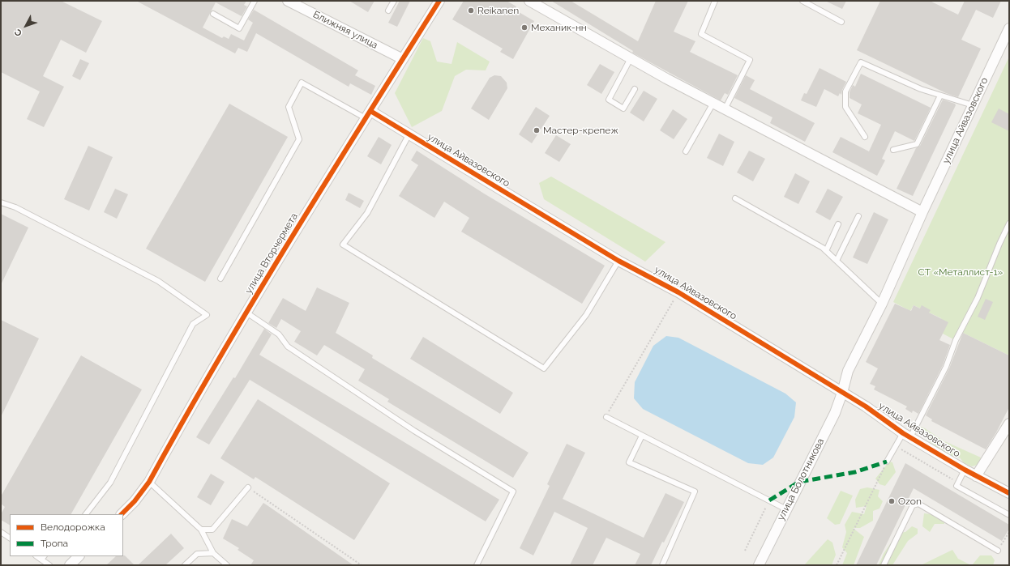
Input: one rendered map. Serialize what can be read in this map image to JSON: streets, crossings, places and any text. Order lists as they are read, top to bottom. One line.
{"streets":{"street":["Ближняя улица","улица Айвазовского","улица Вторчермета","улица Болотникова"]},"crossings":[["Ближняя улица","улица Вторчермета"],["улица Айвазовского","улица Вторчермета"],["улица Айвазовского","улица Болотникова"]],"parks":["СТ «Металлист-1»"],"places":["Reikanen","Механик-нн","Мастер-крепеж","Ozon"],"legend":["Велодорожка","Тропа"],"north":"bottom left"}
